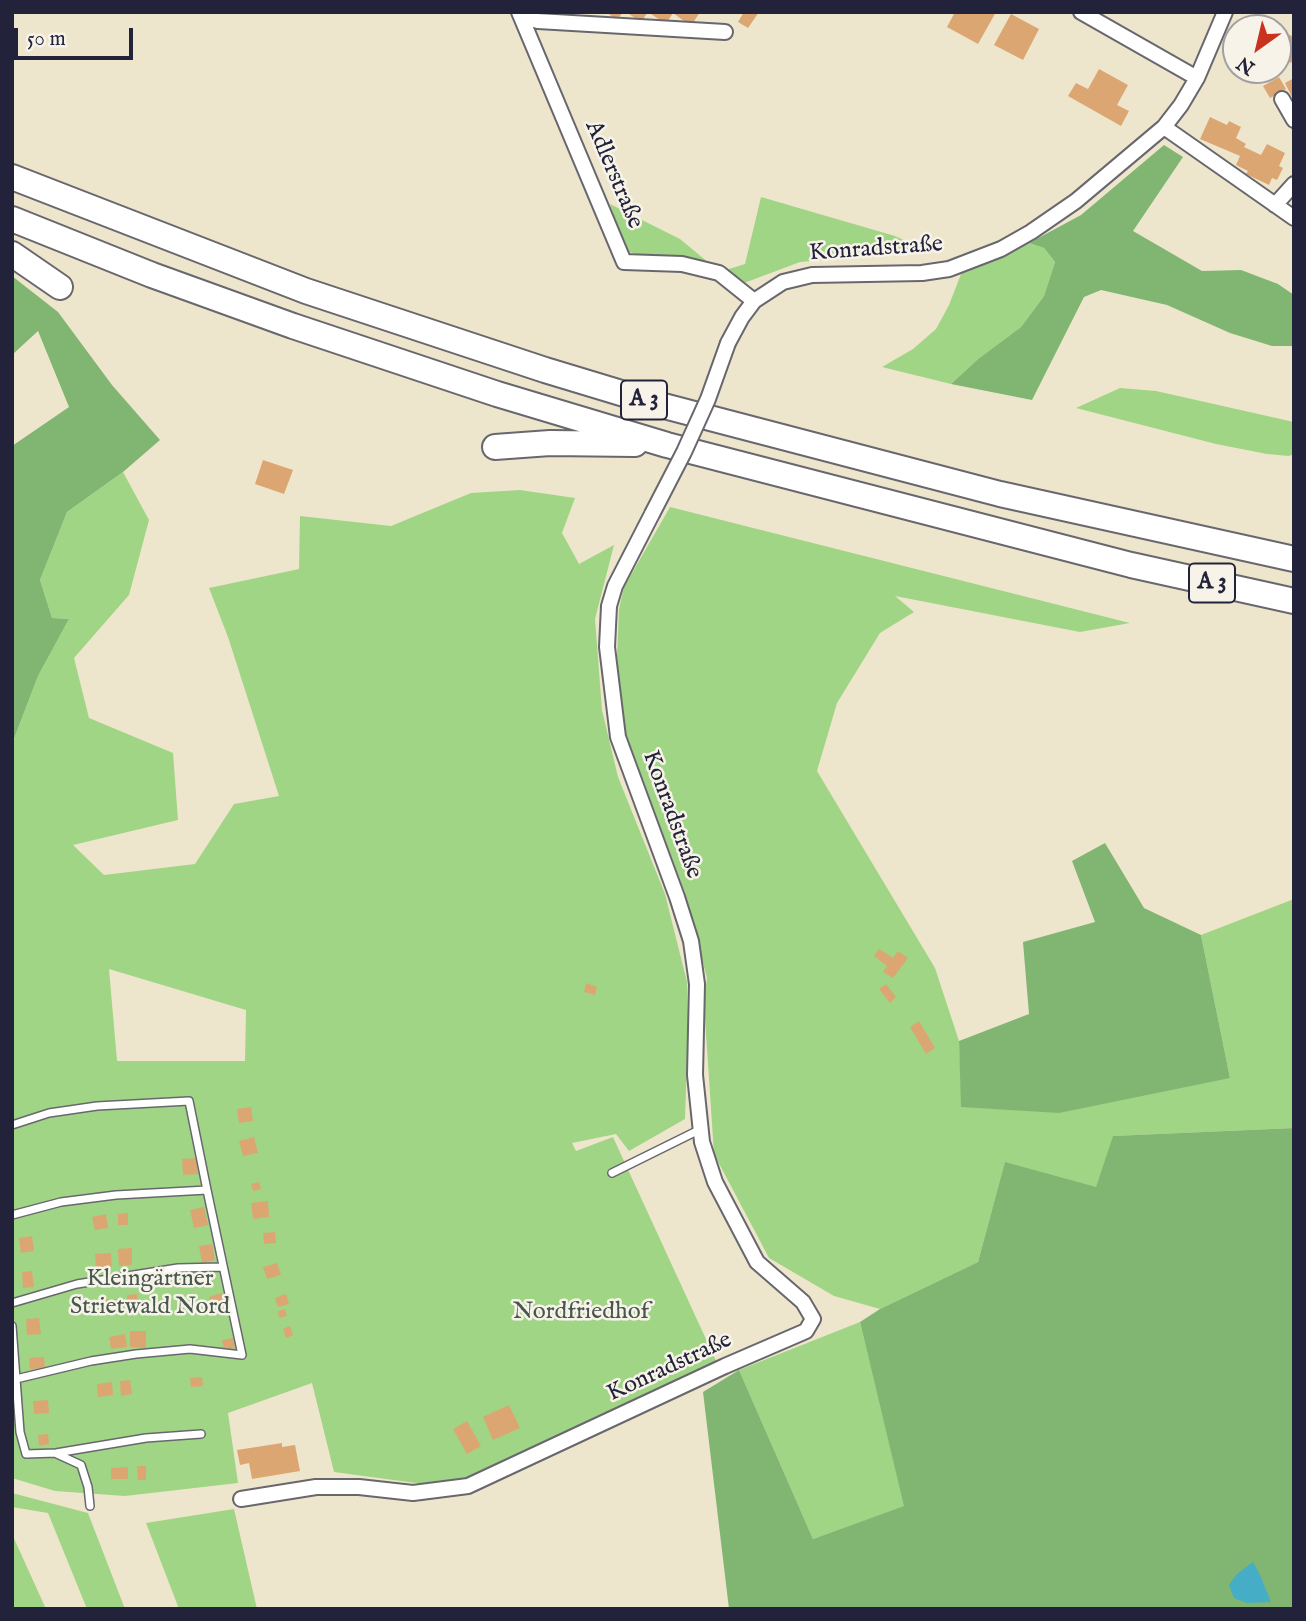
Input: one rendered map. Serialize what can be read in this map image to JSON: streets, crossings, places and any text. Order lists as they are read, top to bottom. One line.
{"streets":{"highway":["A 3"],"street":["Adlerstraße","Konradstraße"]},"crossings":[["Adlerstraße","Konradstraße"]],"parks":["Kleingärtner Strietwald Nord","Nordfriedhof"],"scale_bar":"50 m","north":"bottom left"}
